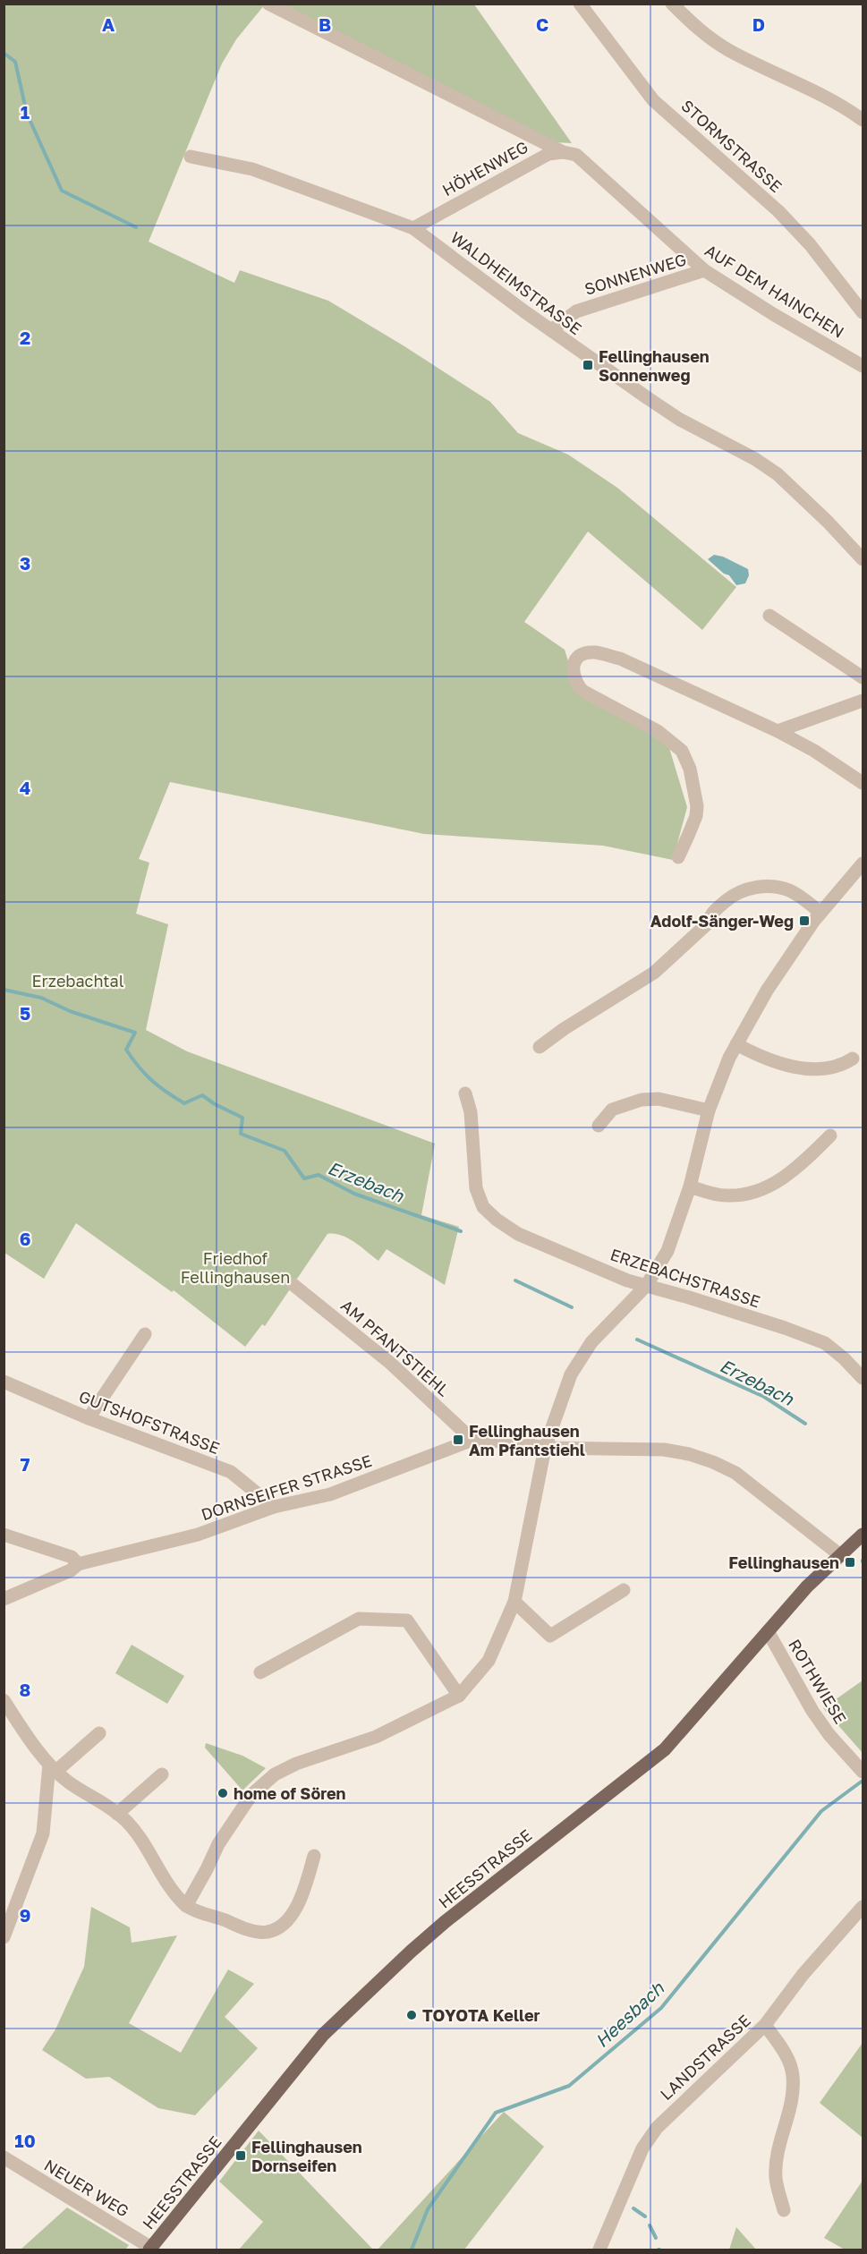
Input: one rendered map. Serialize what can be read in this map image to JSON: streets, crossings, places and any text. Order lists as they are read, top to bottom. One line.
{"streets":{"main road":["HEESSTRASSE"],"street":["STORMSTRASSE","HÖHENWEG","SONNENWEG","WALDHEIMSTRASSE","AUF DEM HAINCHEN","ERZEBACHSTRASSE","AM PFANTSTIEHL","GUTSHOFSTRASSE","DORNSEIFER STRASSE","ROTHWIESE","LANDSTRASSE","NEUER WEG"]},"crossings":[["HÖHENWEG","WALDHEIMSTRASSE"],["HÖHENWEG","AUF DEM HAINCHEN"],["SONNENWEG","WALDHEIMSTRASSE"],["SONNENWEG","AUF DEM HAINCHEN"],["AM PFANTSTIEHL","DORNSEIFER STRASSE"],["GUTSHOFSTRASSE","DORNSEIFER STRASSE"],["DORNSEIFER STRASSE","HEESSTRASSE"],["ROTHWIESE","HEESSTRASSE"],["HEESSTRASSE","NEUER WEG"]],"water":["Erzebach","Heesbach"],"parks":["Erzebachtal","Friedhof Fellinghausen"],"places":{"transit":["Fellinghausen Sonnenweg","Adolf-Sänger-Weg","Fellinghausen Am Pfantstiehl","Fellinghausen","Fellinghausen Dornseifen"],"other":["home of Sören","TOYOTA Keller"]},"grid":{"columns":["A","B","C","D"],"rows":["1","2","3","4","5","6","7","8","9","10"]}}
